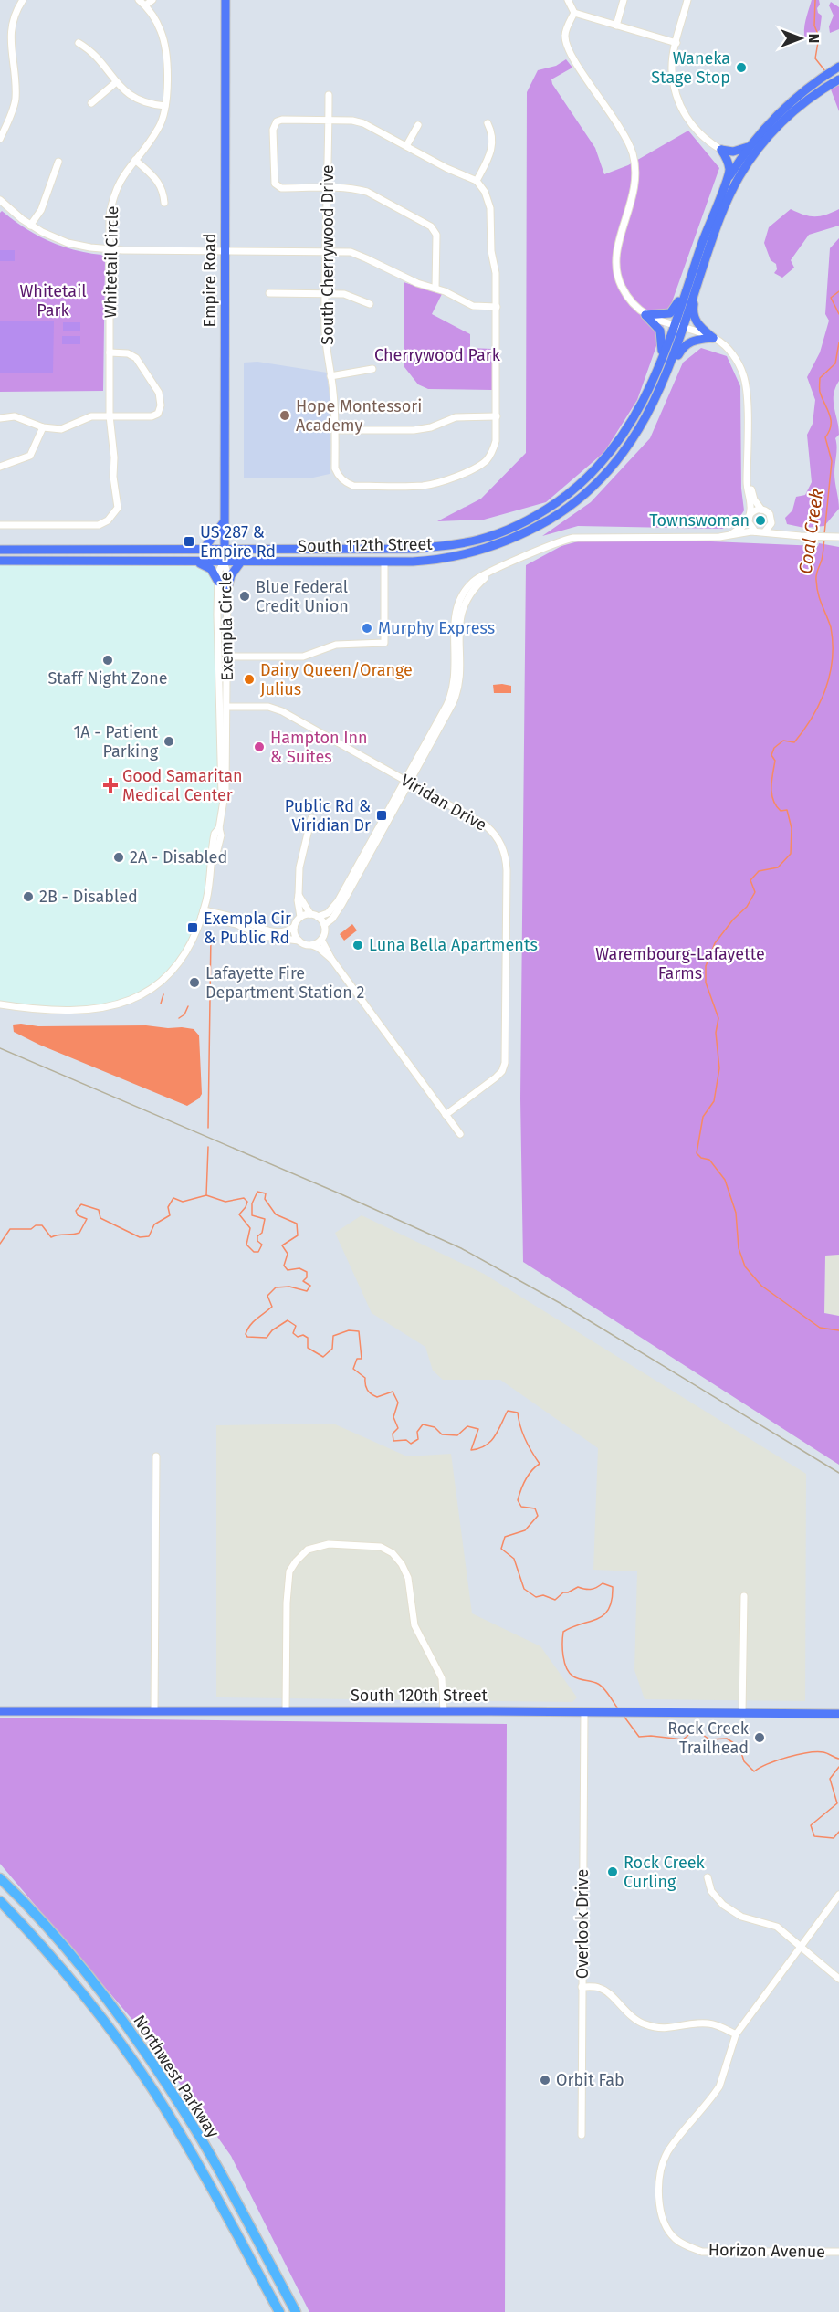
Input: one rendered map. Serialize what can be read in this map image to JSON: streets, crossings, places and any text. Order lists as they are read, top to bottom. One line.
{"streets":{"highway":["Northwest Parkway"],"main road":["Empire Road","South 112th Street","South 120th Street"],"street":["South Cherrywood Drive","Whitetail Circle","Exempla Circle","Viridan Drive","Overlook Drive","Horizon Avenue"]},"crossings":[["Empire Road","South 112th Street"],["Empire Road","Exempla Circle"],["South 112th Street","Exempla Circle"],["Exempla Circle","Viridan Drive"],["South 120th Street","Overlook Drive"]],"water":["Coal Creek"],"parks":["Whitetail Park","Cherrywood Park","Warembourg-Lafayette Farms"],"places":{"other":["Waneka Stage Stop","Hope Montessori Academy","Townswoman","Blue Federal Credit Union","Murphy Express","Staff Night Zone","Dairy Queen/Orange Julius","1A - Patient Parking","Hampton Inn & Suites","2A - Disabled","2B - Disabled","Luna Bella Apartments","Lafayette Fire Department Station 2","Rock Creek Trailhead","Rock Creek Curling","Orbit Fab"],"transit":["US 287 & Empire Rd","Public Rd & Viridian Dr","Exempla Cir & Public Rd"],"health":["Good Samaritan Medical Center"]},"north":"right"}
